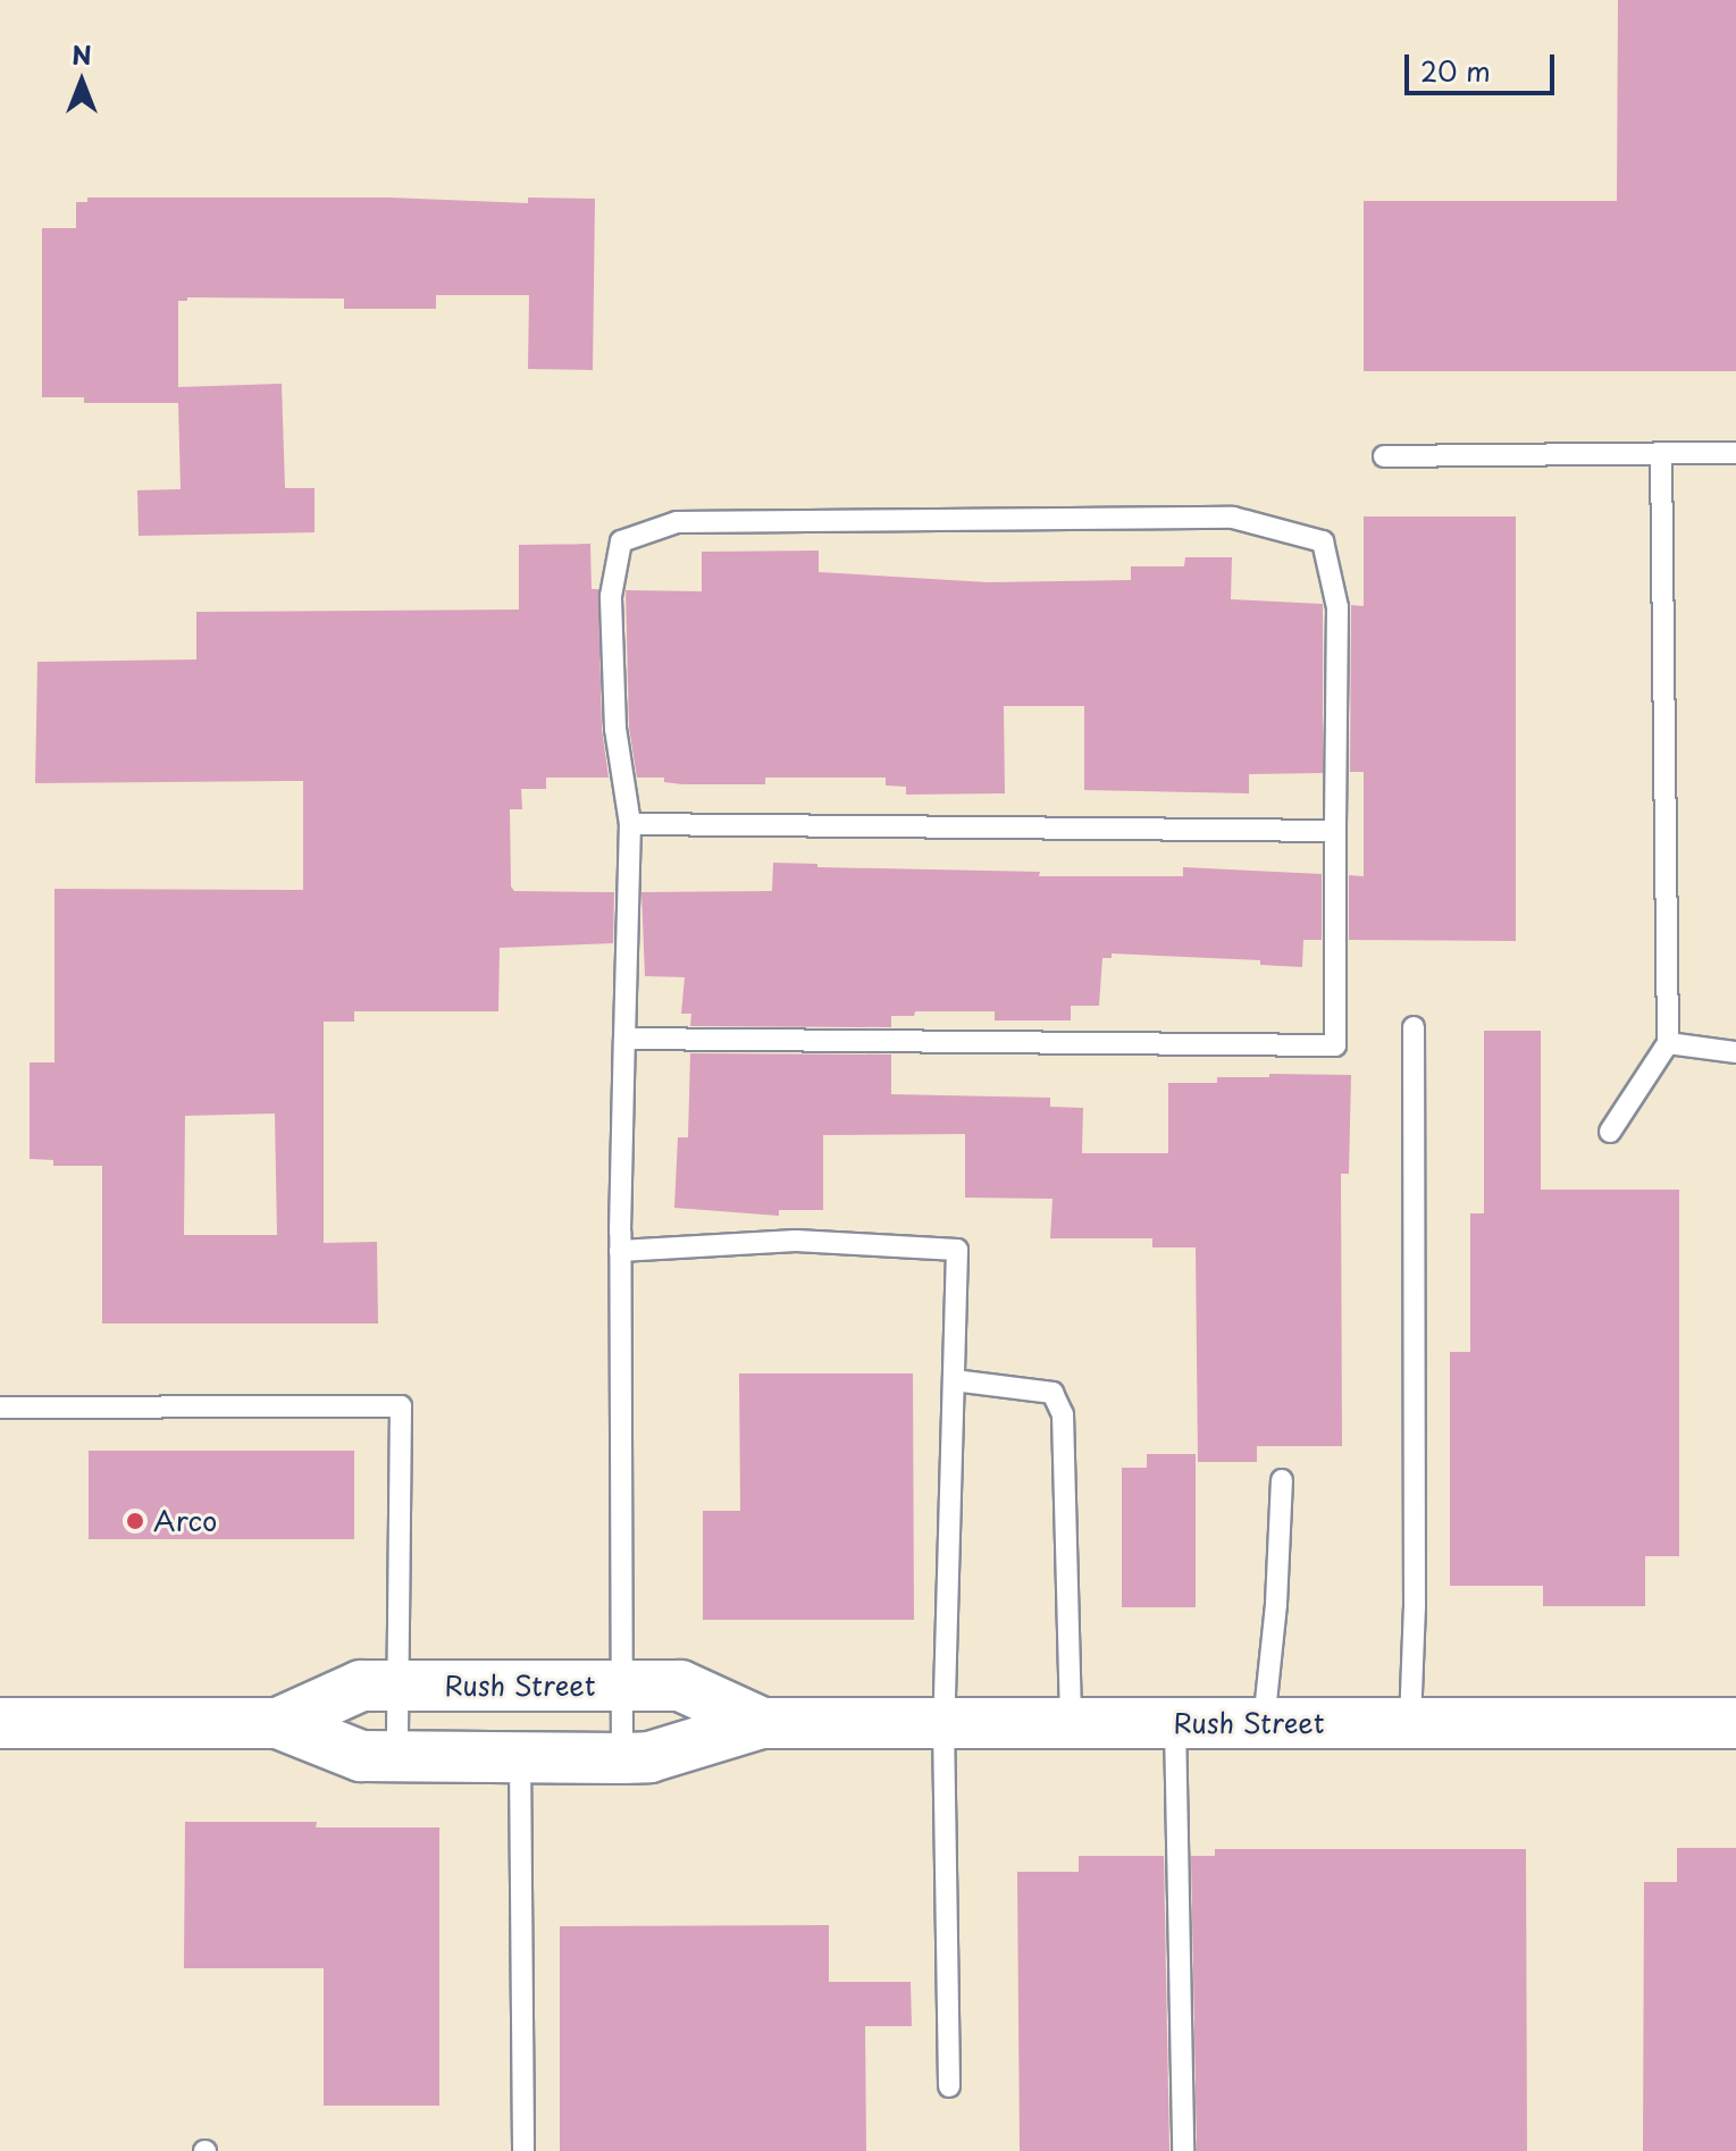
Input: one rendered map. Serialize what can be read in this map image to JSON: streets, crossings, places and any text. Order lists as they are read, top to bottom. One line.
{"streets":{"street":["Rush Street"]},"places":["Arco"],"scale_bar":"20 m","north":"top"}
